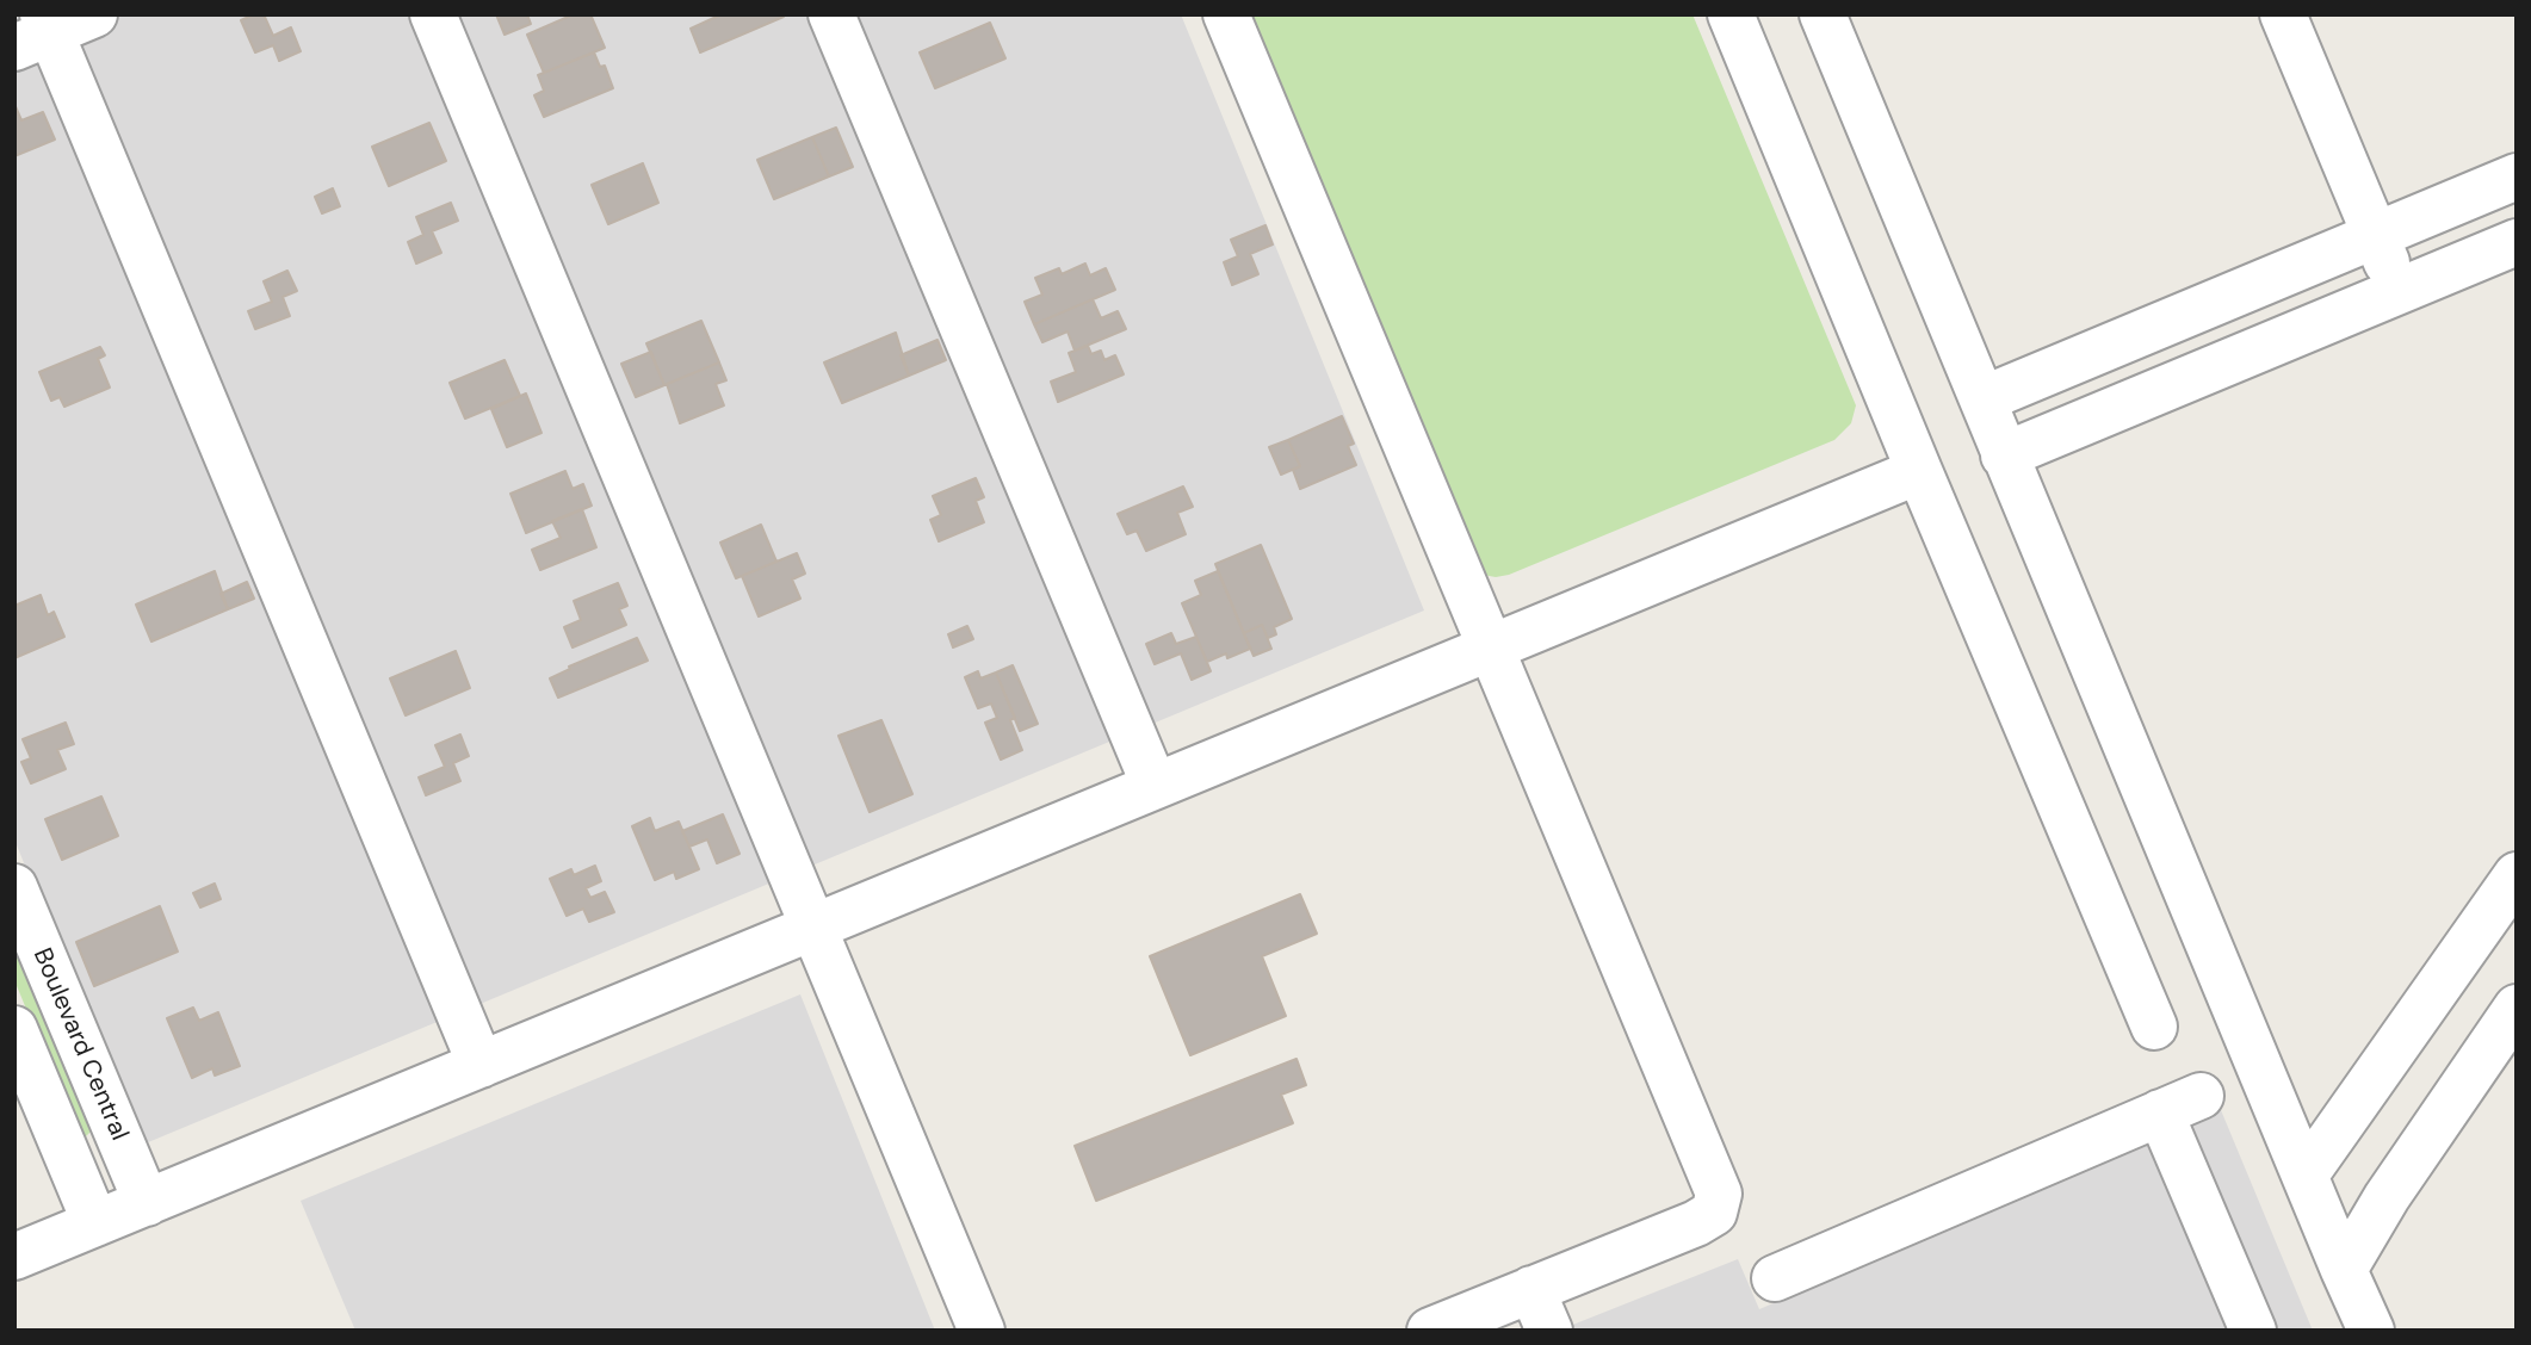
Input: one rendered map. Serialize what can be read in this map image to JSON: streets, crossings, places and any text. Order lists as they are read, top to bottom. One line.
{"streets":{"street":["Boulevard Central"]}}
